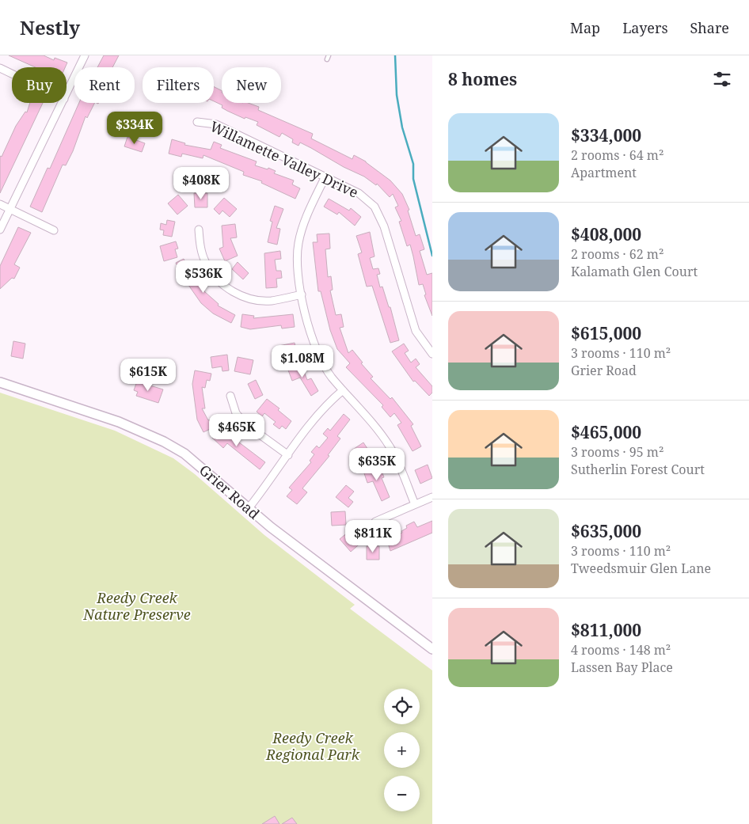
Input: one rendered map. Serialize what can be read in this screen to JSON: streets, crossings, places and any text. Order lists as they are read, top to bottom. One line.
{"streets":{"street":["Willamette Valley Drive","Grier Road"]},"parks":["Reedy Creek Nature Preserve","Reedy Creek Regional Park"],"page":{"header":"Nestly","nav":["Map","Layers","Share"],"heading":"8 homes","chip":["Buy","Rent","Filters","New"],"list":[{"name":"$334,000","note":"2 rooms · 64 m² · Apartment"},{"name":"$408,000","note":"2 rooms · 62 m² · Kalamath Glen Court"},{"name":"$615,000","note":"3 rooms · 110 m² · Grier Road"},{"name":"$465,000","note":"3 rooms · 95 m² · Sutherlin Forest Court"},{"name":"$635,000","note":"3 rooms · 110 m² · Tweedsmuir Glen Lane"},{"name":"$811,000","note":"4 rooms · 148 m² · Lassen Bay Place"}],"price":["$334K","$408K","$536K","$1.08M","$615K","$465K","$635K","$811K"],"map_buttons":["+","−"]}}
